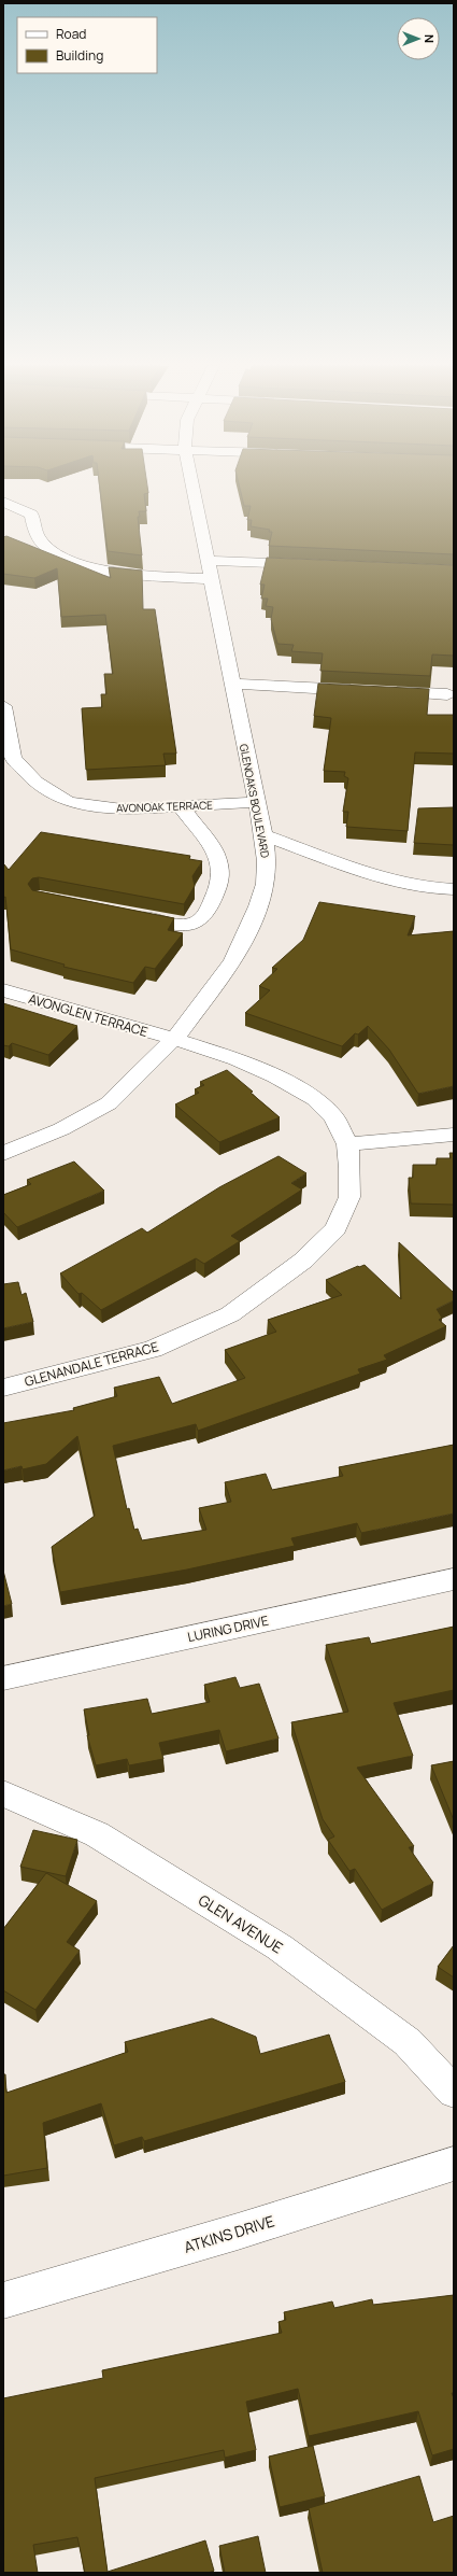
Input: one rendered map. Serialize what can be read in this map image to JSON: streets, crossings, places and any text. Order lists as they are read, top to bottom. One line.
{"streets":{"street":["GLENOAKS BOULEVARD","AVONOAK TERRACE","AVONGLEN TERRACE","GLENANDALE TERRACE","LURING DRIVE","GLEN AVENUE","ATKINS DRIVE"]},"crossings":[["GLENOAKS BOULEVARD","AVONOAK TERRACE"],["GLENOAKS BOULEVARD","AVONGLEN TERRACE"],["GLENOAKS BOULEVARD","GLENANDALE TERRACE"],["AVONGLEN TERRACE","GLENANDALE TERRACE"]],"legend":["Road","Building"],"north":"right"}
